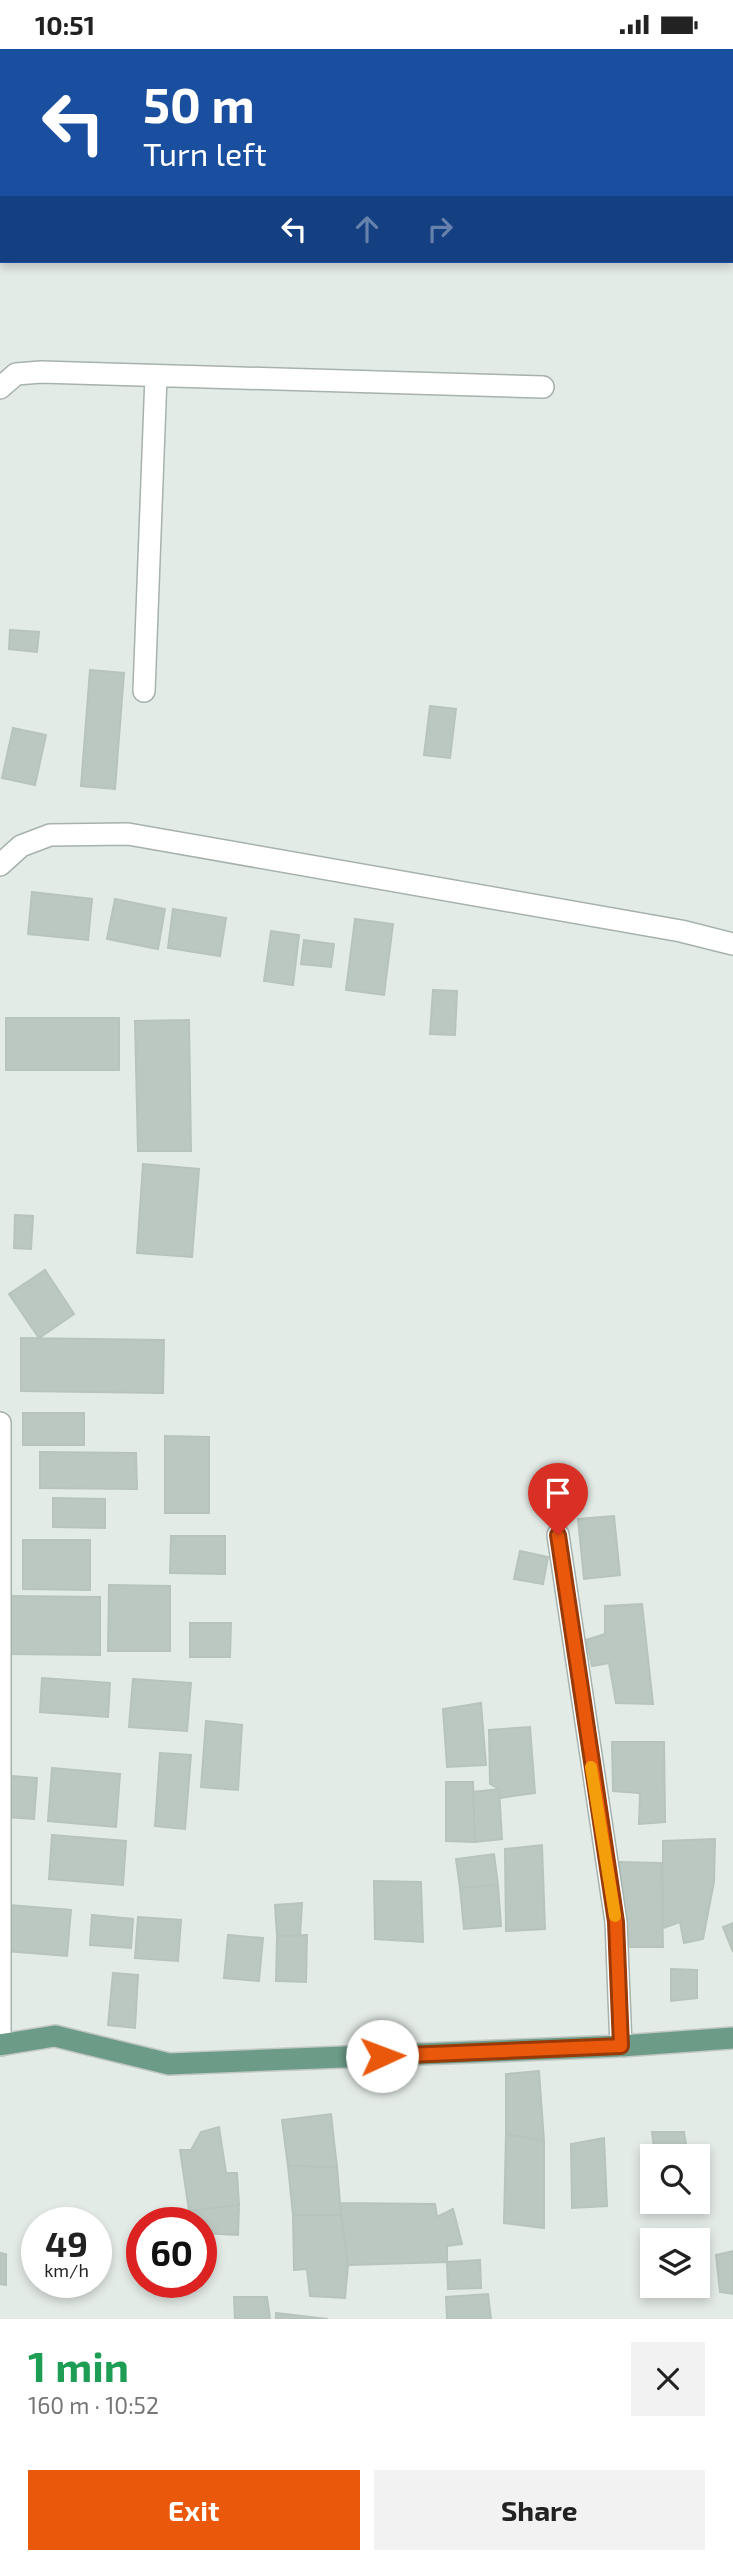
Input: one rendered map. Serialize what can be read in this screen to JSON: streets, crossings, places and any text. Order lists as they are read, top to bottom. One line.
{"page":{"status":"10:51","turn":["50 m","Turn left"],"speed":"49 km/h","limit":"60","heading":["1 min","160 m · 10:52"],"buttons":["Exit","Share"]}}
